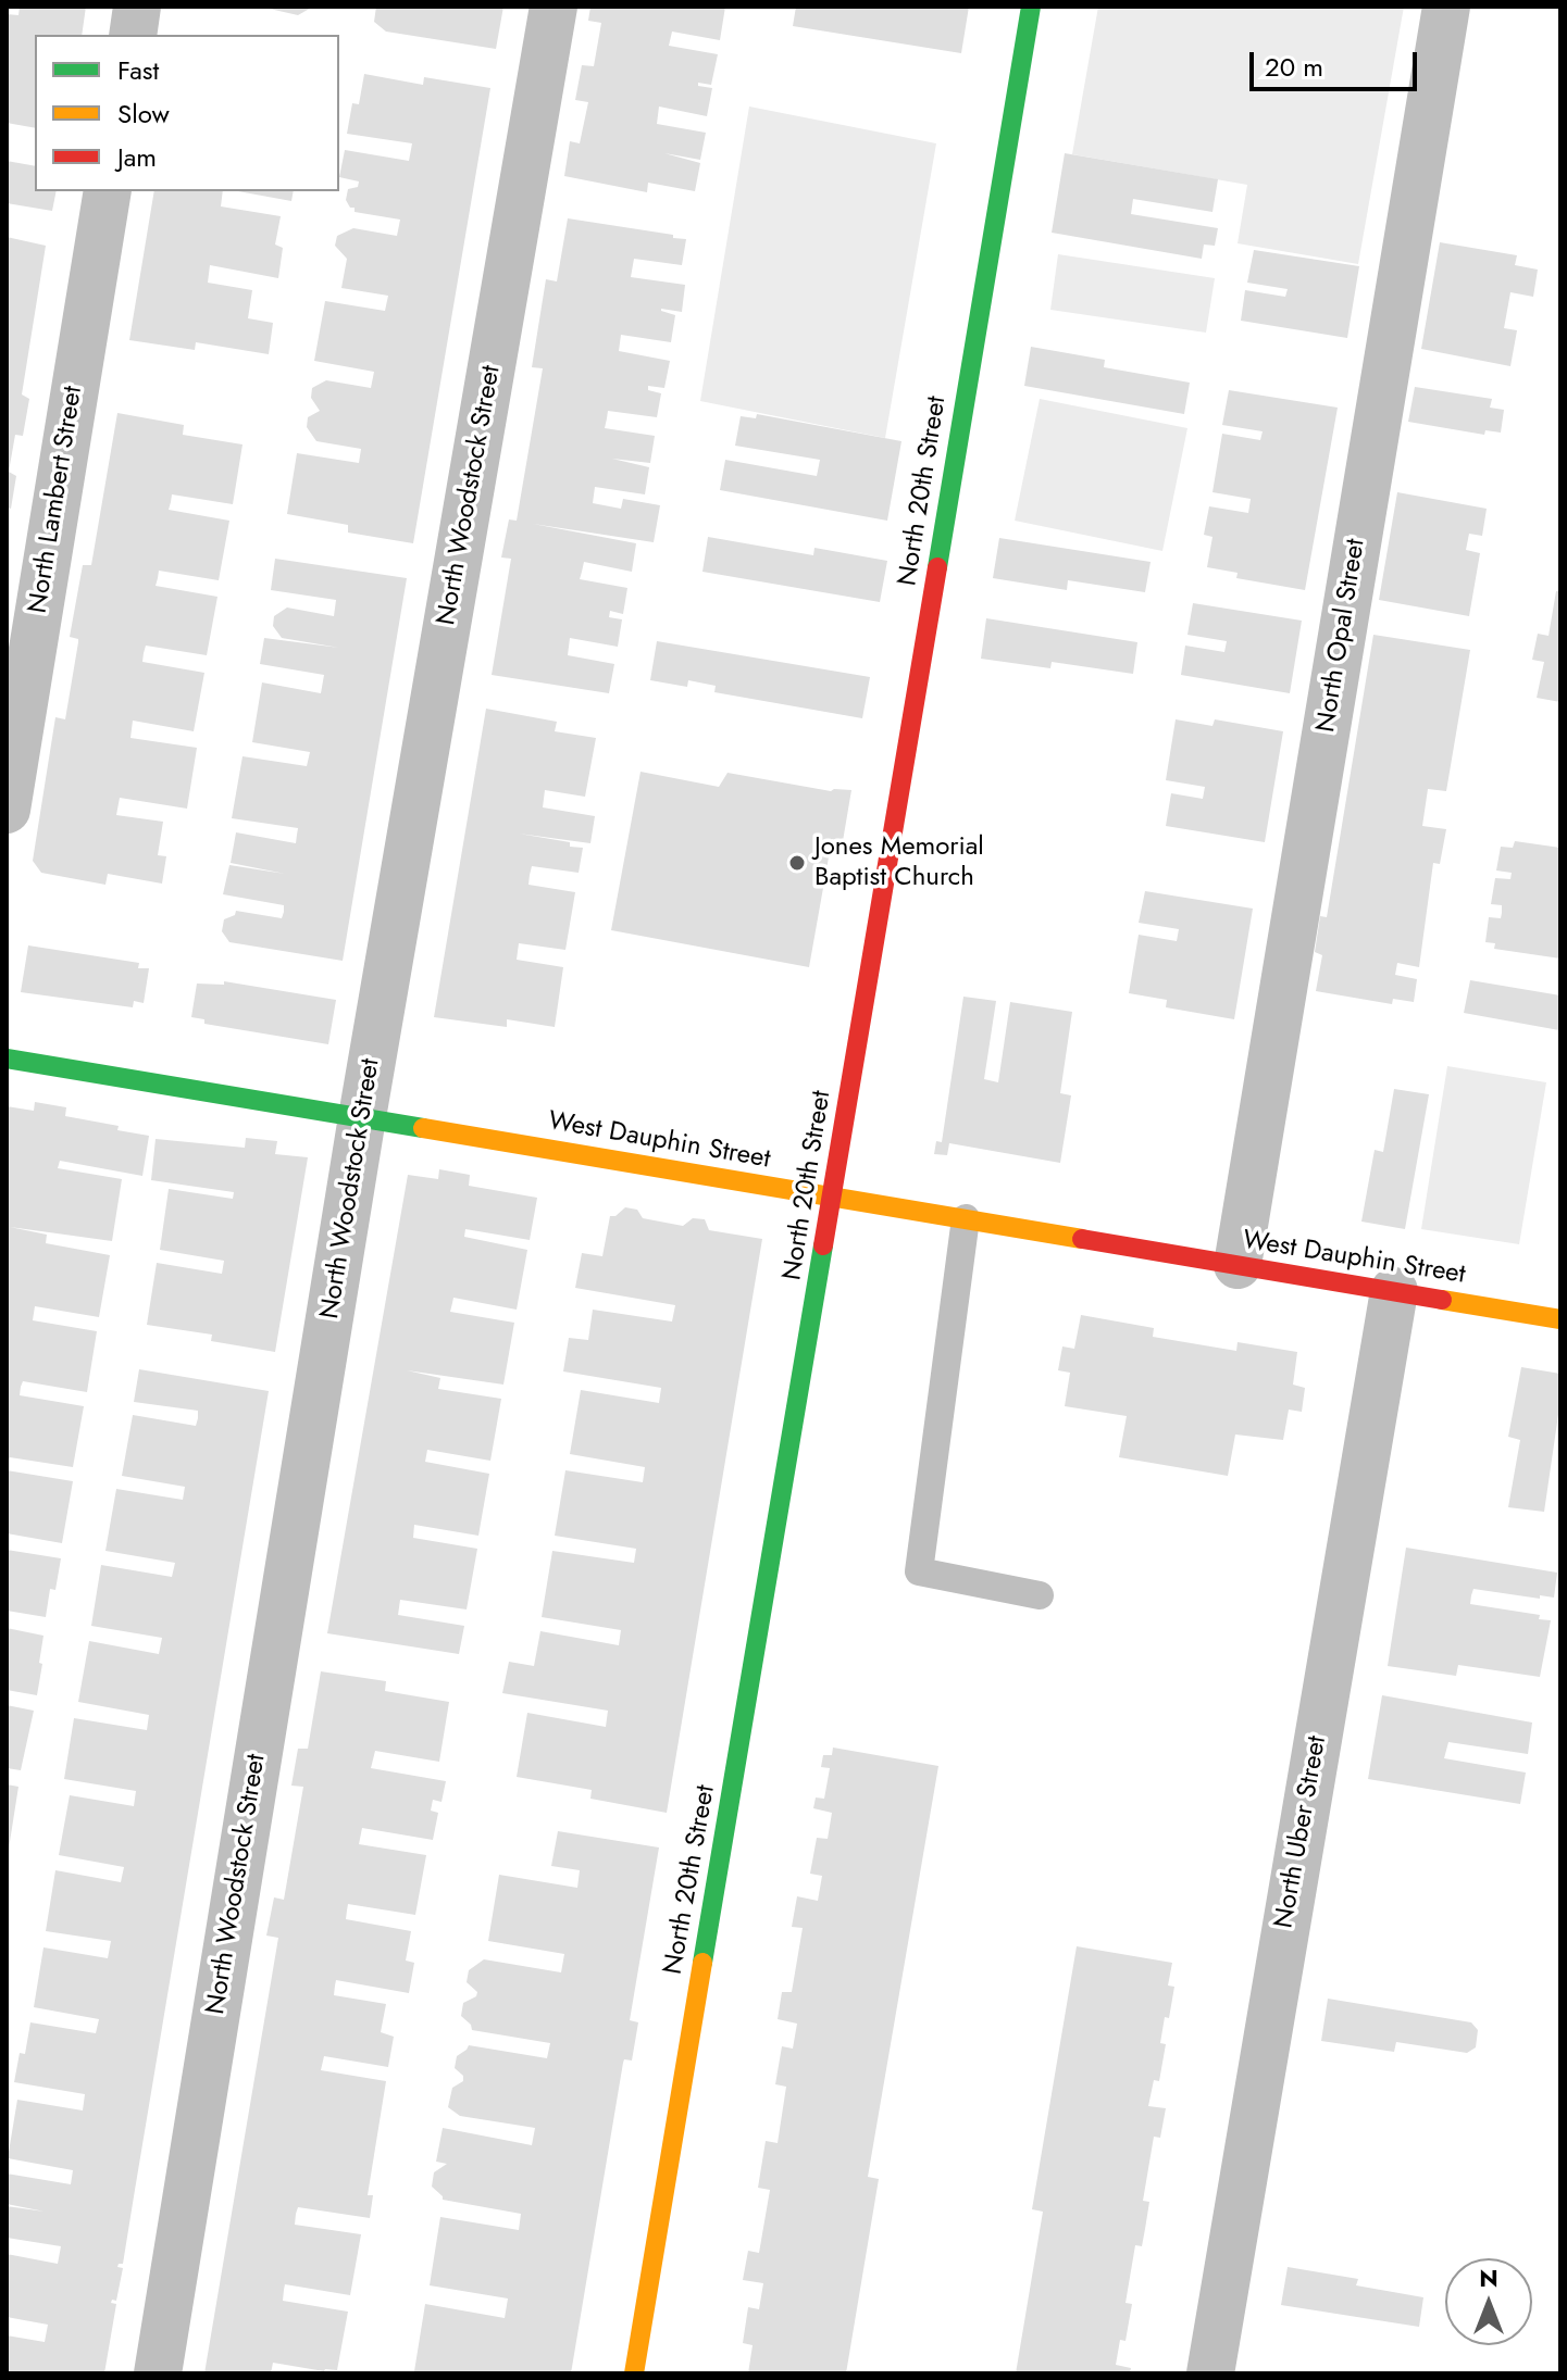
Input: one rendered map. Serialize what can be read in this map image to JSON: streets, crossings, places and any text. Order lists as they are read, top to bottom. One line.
{"streets":{"street":["North 20th Street","North Woodstock Street","North Lambert Street","North Opal Street","West Dauphin Street","North Uber Street"]},"crossings":[["North 20th Street","West Dauphin Street"],["North Woodstock Street","West Dauphin Street"],["North Opal Street","West Dauphin Street"],["West Dauphin Street","North Uber Street"]],"places":["Jones Memorial Baptist Church"],"legend":["Fast","Slow","Jam"],"scale_bar":"20 m","north":"top"}
